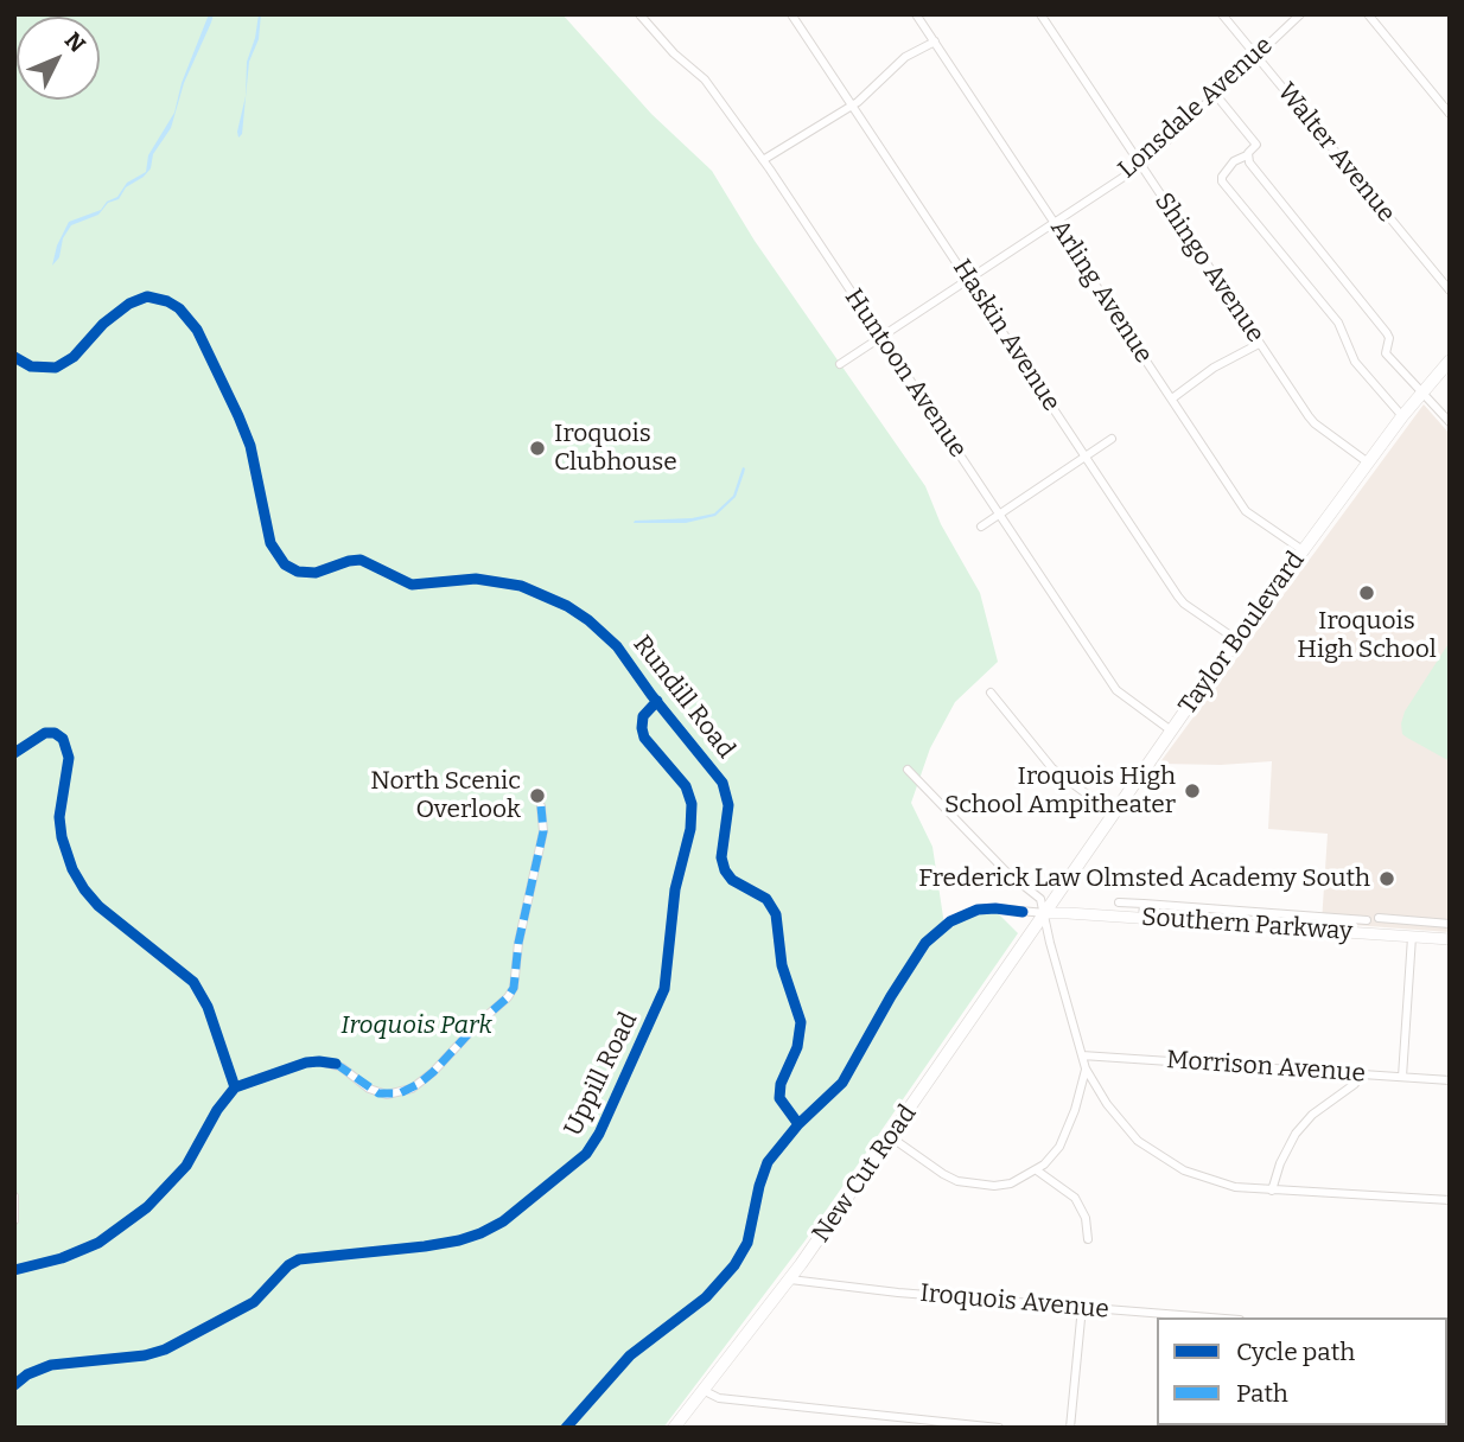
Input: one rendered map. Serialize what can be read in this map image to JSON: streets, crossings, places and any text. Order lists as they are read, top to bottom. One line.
{"streets":{"main road":["Taylor Boulevard","Southern Parkway","New Cut Road"],"street":["Lonsdale Avenue","Walter Avenue","Shingo Avenue","Arling Avenue","Haskin Avenue","Huntoon Avenue","Rundill Road","Morrison Avenue","Uppill Road","Iroquois Avenue"]},"crossings":[["Lonsdale Avenue","Walter Avenue"],["Lonsdale Avenue","Shingo Avenue"],["Lonsdale Avenue","Arling Avenue"],["Lonsdale Avenue","Haskin Avenue"],["Lonsdale Avenue","Huntoon Avenue"],["Shingo Avenue","Taylor Boulevard"],["Arling Avenue","Taylor Boulevard"],["Haskin Avenue","Taylor Boulevard"],["Huntoon Avenue","Taylor Boulevard"],["Taylor Boulevard","Southern Parkway"],["Taylor Boulevard","New Cut Road"],["Rundill Road","Uppill Road"],["Southern Parkway","New Cut Road"],["New Cut Road","Iroquois Avenue"]],"parks":["Iroquois Park"],"places":["Iroquois Clubhouse","Iroquois High School","Iroquois High School Ampitheater","North Scenic Overlook","Frederick Law Olmsted Academy South"],"legend":["Cycle path","Path"],"north":"top right"}
